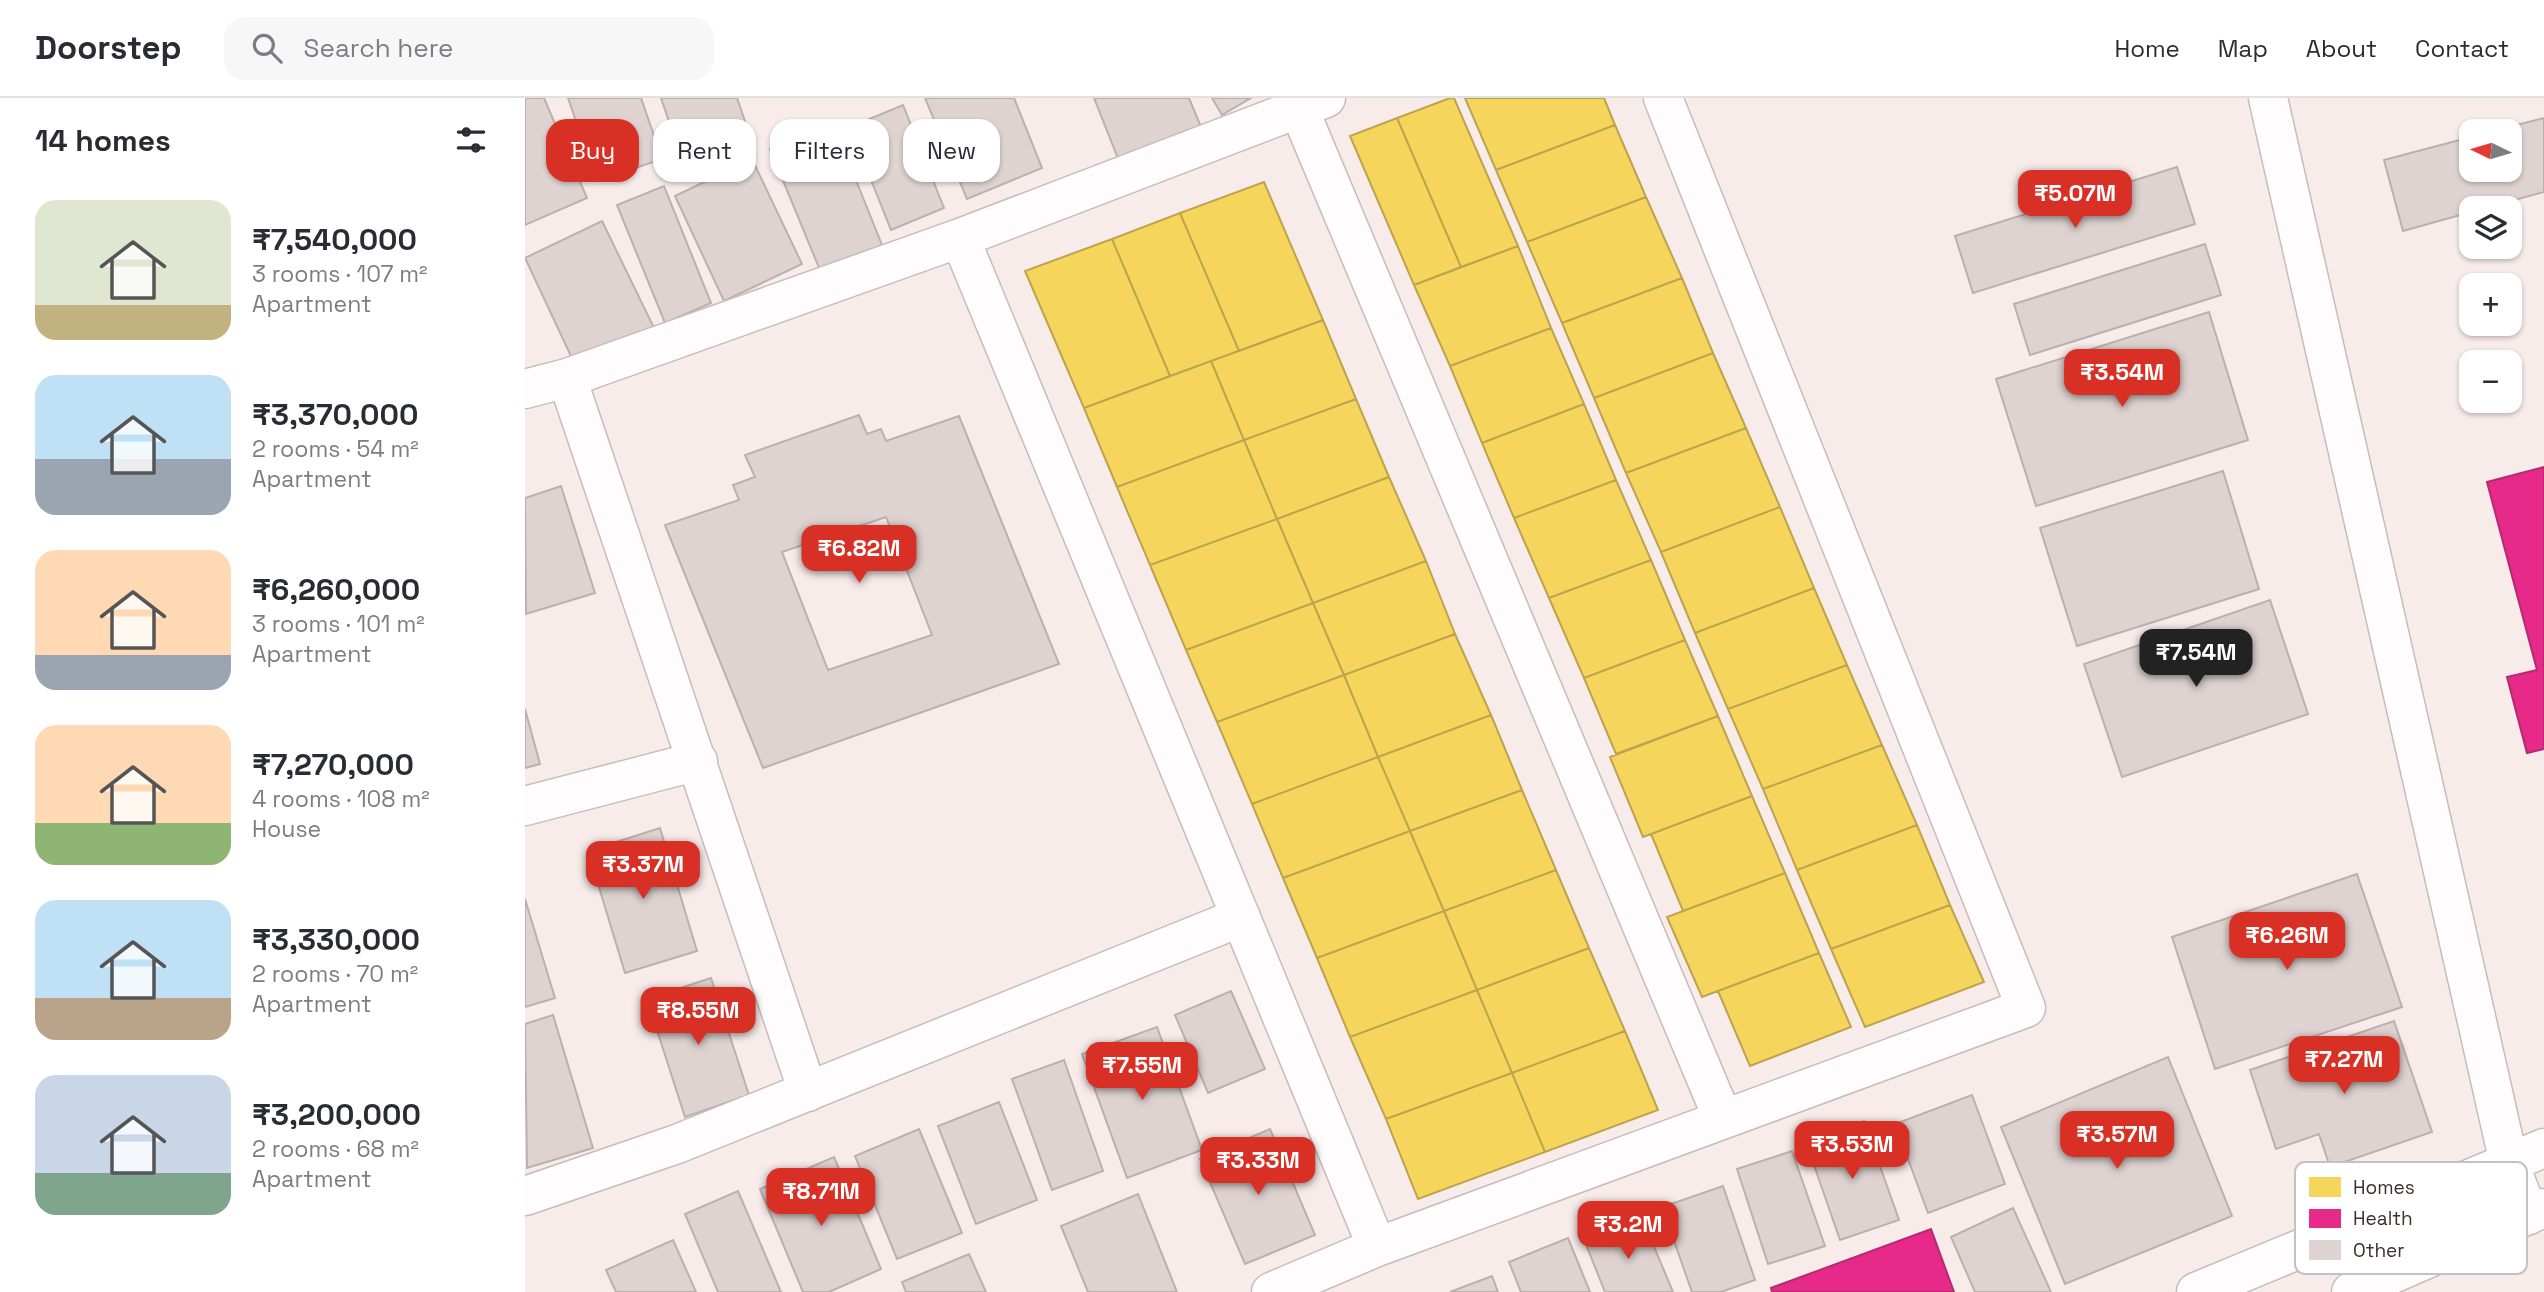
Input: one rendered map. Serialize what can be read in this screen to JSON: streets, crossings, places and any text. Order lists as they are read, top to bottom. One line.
{"legend":["Homes","Health","Other"],"north":"left","page":{"header":"Doorstep","search":"Search here","nav":["Home","Map","About","Contact"],"heading":"14 homes","map_buttons":["+","−"],"chip":["Buy","Rent","Filters","New"],"price":["₹5.07M","₹3.54M","₹6.82M","₹7.54M","₹3.37M","₹6.26M","₹8.55M","₹7.27M","₹7.55M","₹3.57M","₹3.53M","₹3.33M","₹8.71M","₹3.2M"],"list":[{"name":"₹7,540,000","note":"3 rooms · 107 m² · Apartment"},{"name":"₹3,370,000","note":"2 rooms · 54 m² · Apartment"},{"name":"₹6,260,000","note":"3 rooms · 101 m² · Apartment"},{"name":"₹7,270,000","note":"4 rooms · 108 m² · House"},{"name":"₹3,330,000","note":"2 rooms · 70 m² · Apartment"},{"name":"₹3,200,000","note":"2 rooms · 68 m² · Apartment"}]}}
